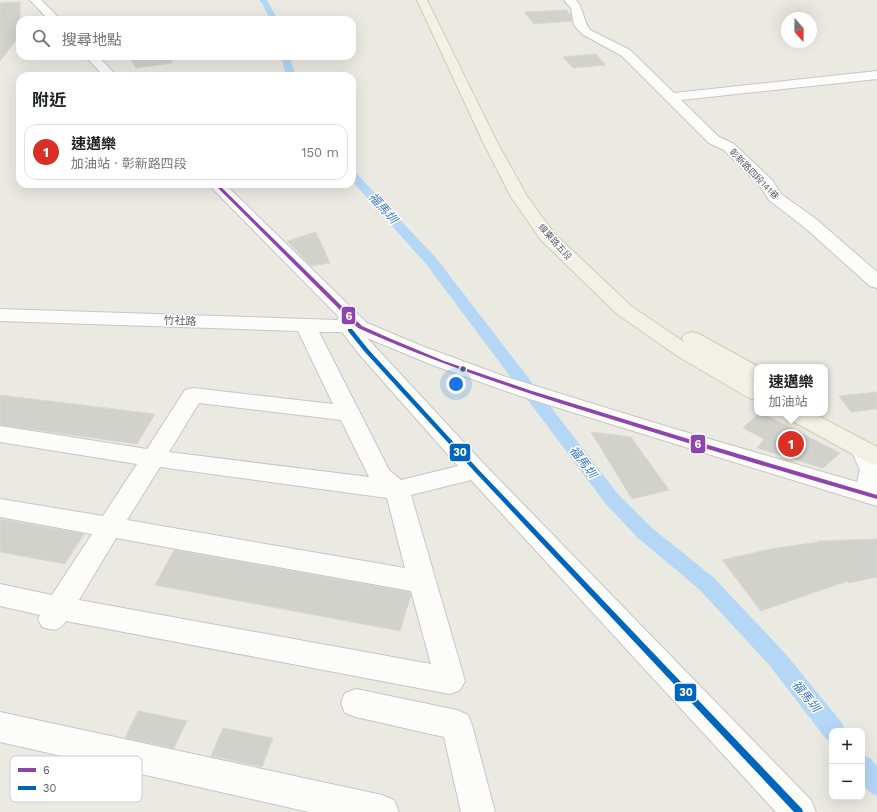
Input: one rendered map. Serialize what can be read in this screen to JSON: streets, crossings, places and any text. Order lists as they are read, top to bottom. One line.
{"streets":{"main road":["線東路五段"],"street":["彰新路四段141巷","竹社路"]},"water":["福馬圳"],"lines":["transit line 6","transit line 30"],"legend":["6","30"],"north":"bottom","page":{"search":"搜尋地點","heading":"附近","list":[{"mark":"1","name":"速邁樂","note":"加油站 · 彰新路四段","value":"150 m"}],"popup":["速邁樂","加油站"],"pins":"1","map_buttons":["+","−"]}}
